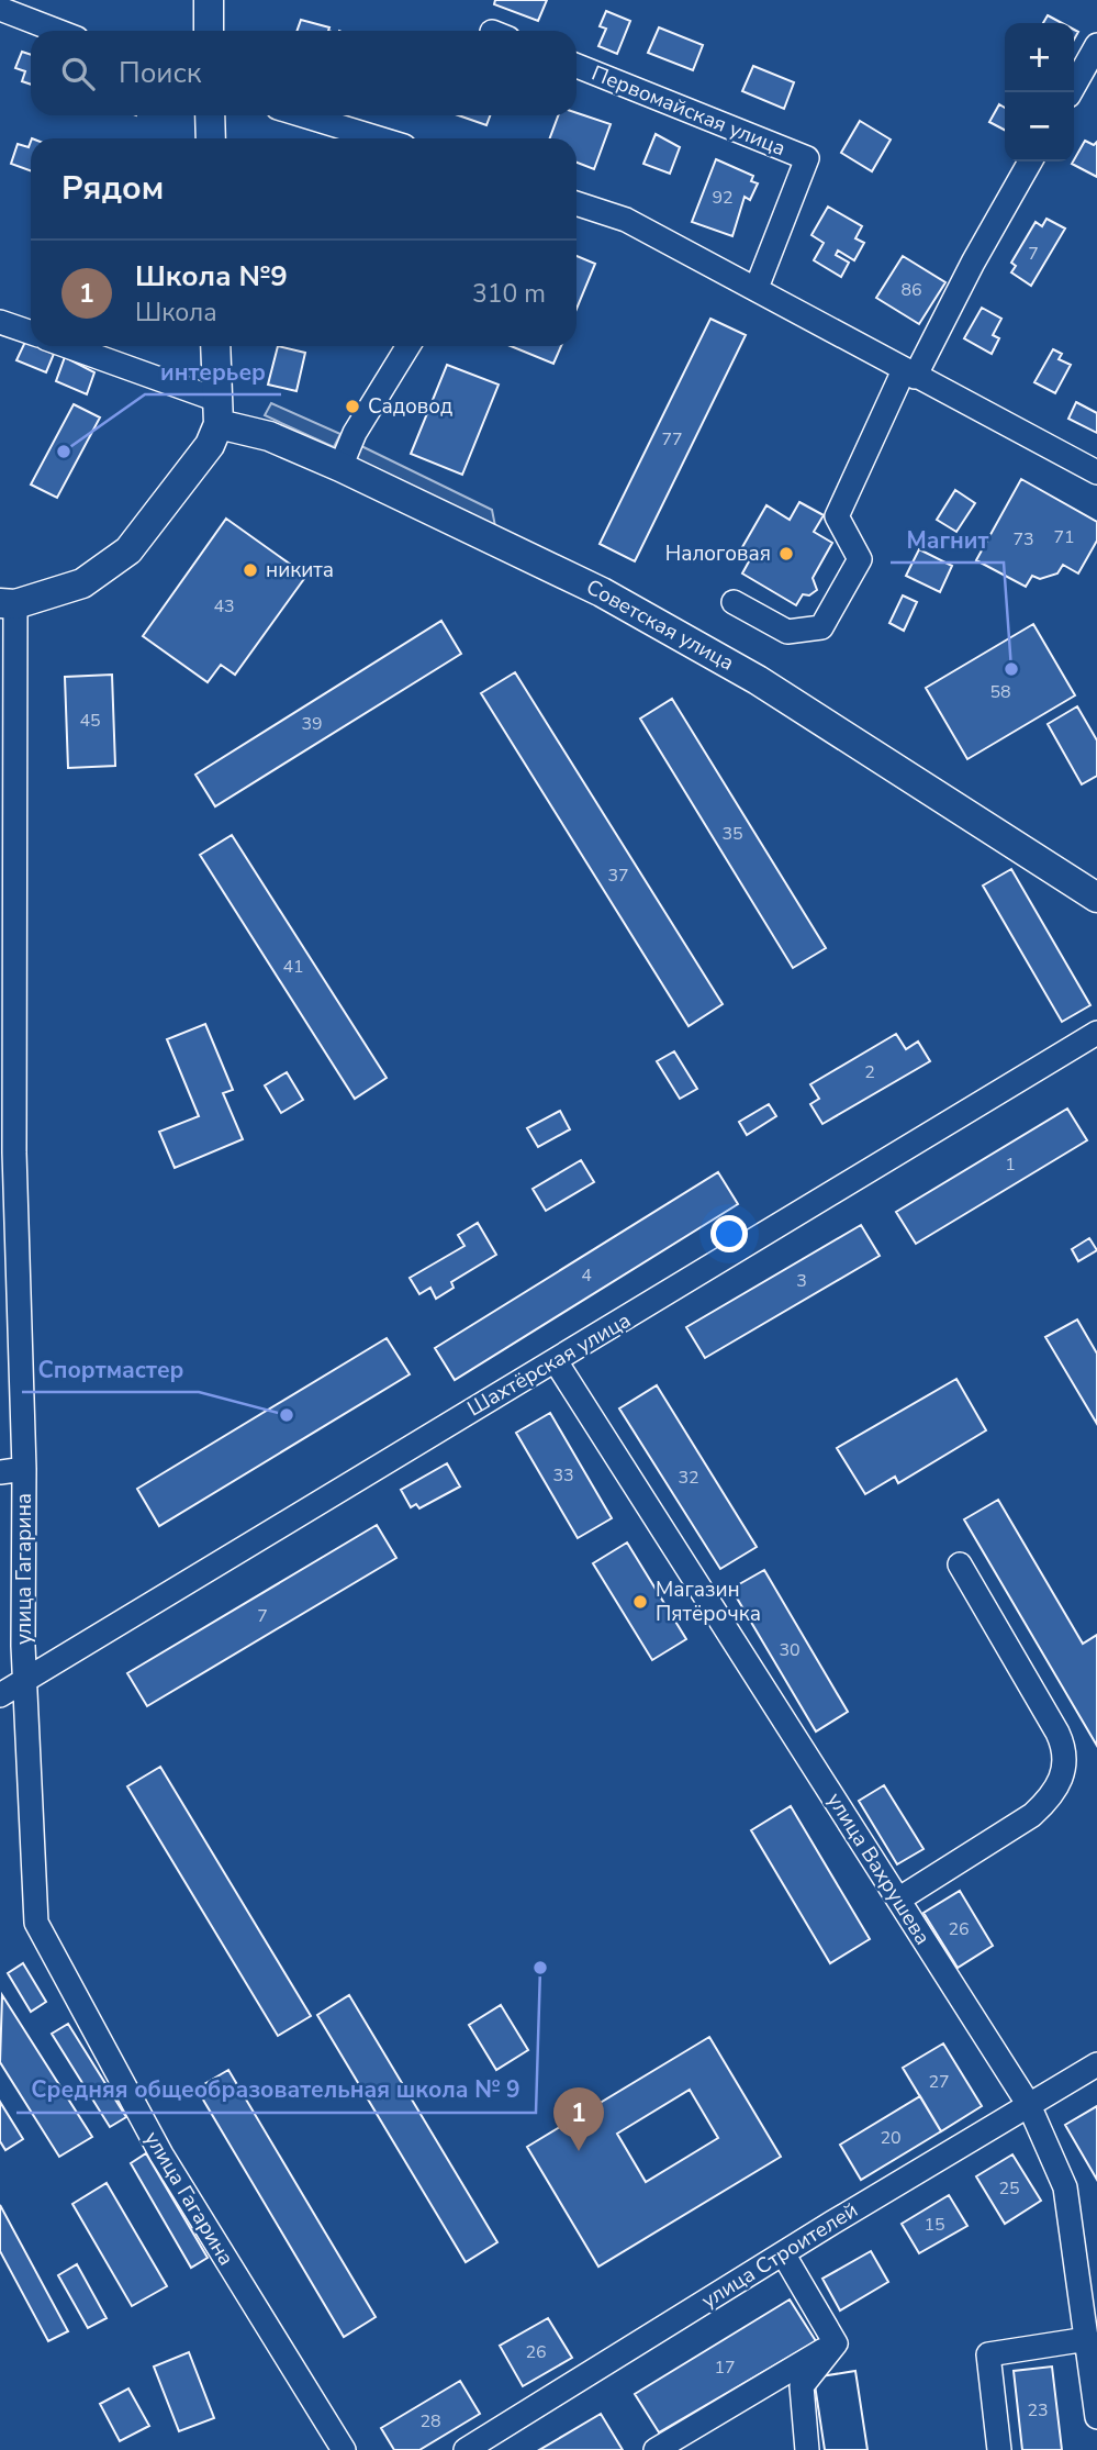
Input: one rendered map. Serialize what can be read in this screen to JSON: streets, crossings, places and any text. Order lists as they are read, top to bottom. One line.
{"streets":{"main road":["Советская улица"],"street":["Первомайская улица","Шахтёрская улица","улица Гагарина","улица Вахрушева","улица Строителей"]},"crossings":[["Шахтёрская улица","улица Гагарина"],["Шахтёрская улица","улица Вахрушева"],["улица Вахрушева","улица Строителей"]],"places":["Садовод","интерьер","Налоговая","никита","Магнит","Спортмастер","Магазин Пятёрочка","Средняя общеобразовательная школа № 9"],"house_numbers":["92","7","86","77","71","73","43","58","45","39","35","37","41","2","1","4","3","33","32","7","30","26","27","20","25","15","26","17","23","28"],"page":{"map_buttons":["+","−"],"search":"Поиск","heading":"Рядом","list":[{"mark":"1","name":"Школа №9","note":"Школа","value":"310 m"}],"pins":"1"}}
